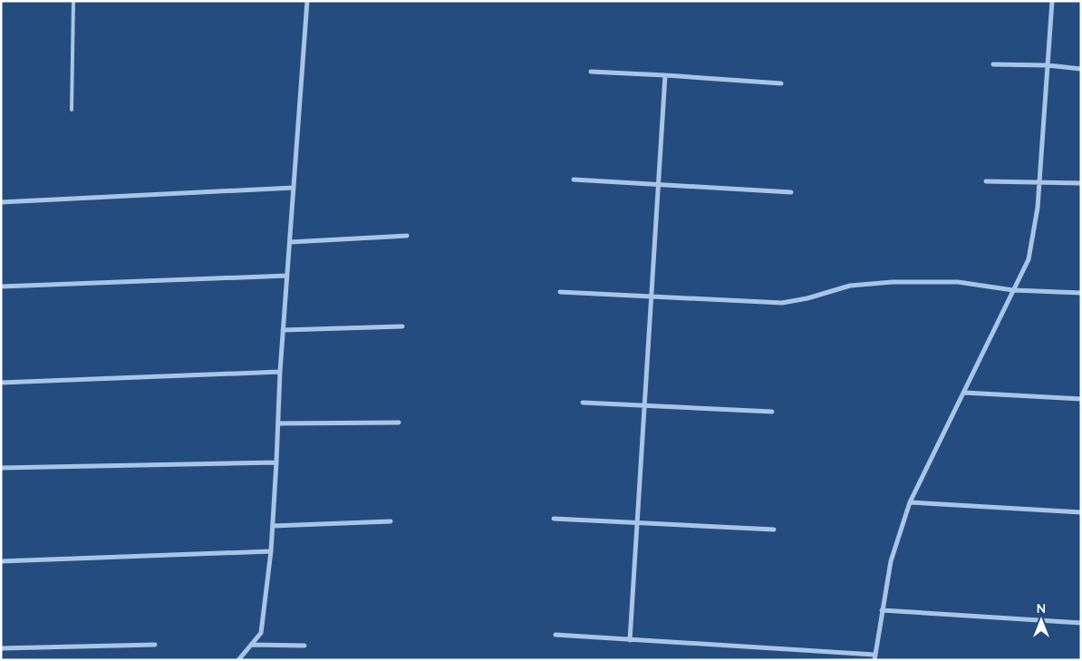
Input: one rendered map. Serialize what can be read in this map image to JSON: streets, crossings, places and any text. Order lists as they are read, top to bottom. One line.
{"north":"top"}
